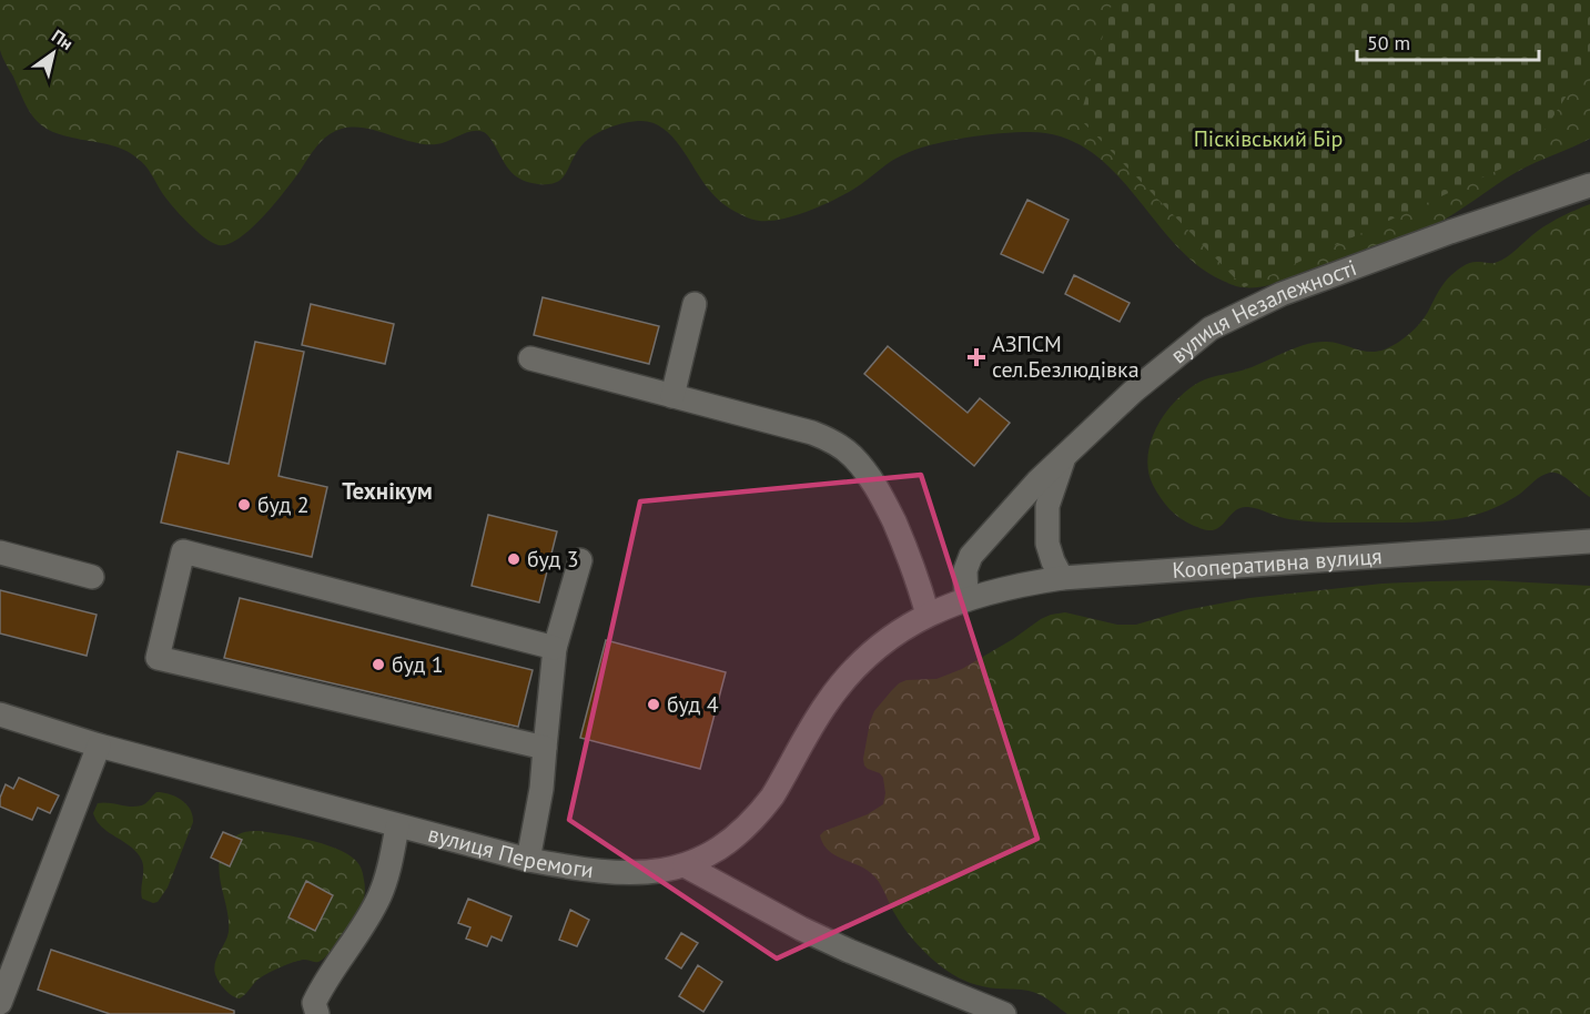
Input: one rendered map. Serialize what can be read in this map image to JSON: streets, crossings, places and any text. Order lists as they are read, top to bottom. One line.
{"streets":{"street":["вулиця Незалежності","Кооперативна вулиця","вулиця Перемоги"]},"crossings":[["вулиця Незалежності","Кооперативна вулиця"],["Кооперативна вулиця","вулиця Перемоги"]],"districts":["Технікум"],"parks":["Пісківський Бір"],"places":{"health":["АЗПСМ сел.Безлюдівка"],"other":["буд 2","буд 3","буд 1","буд 4"]},"scale_bar":"50 m","north":"top right"}
